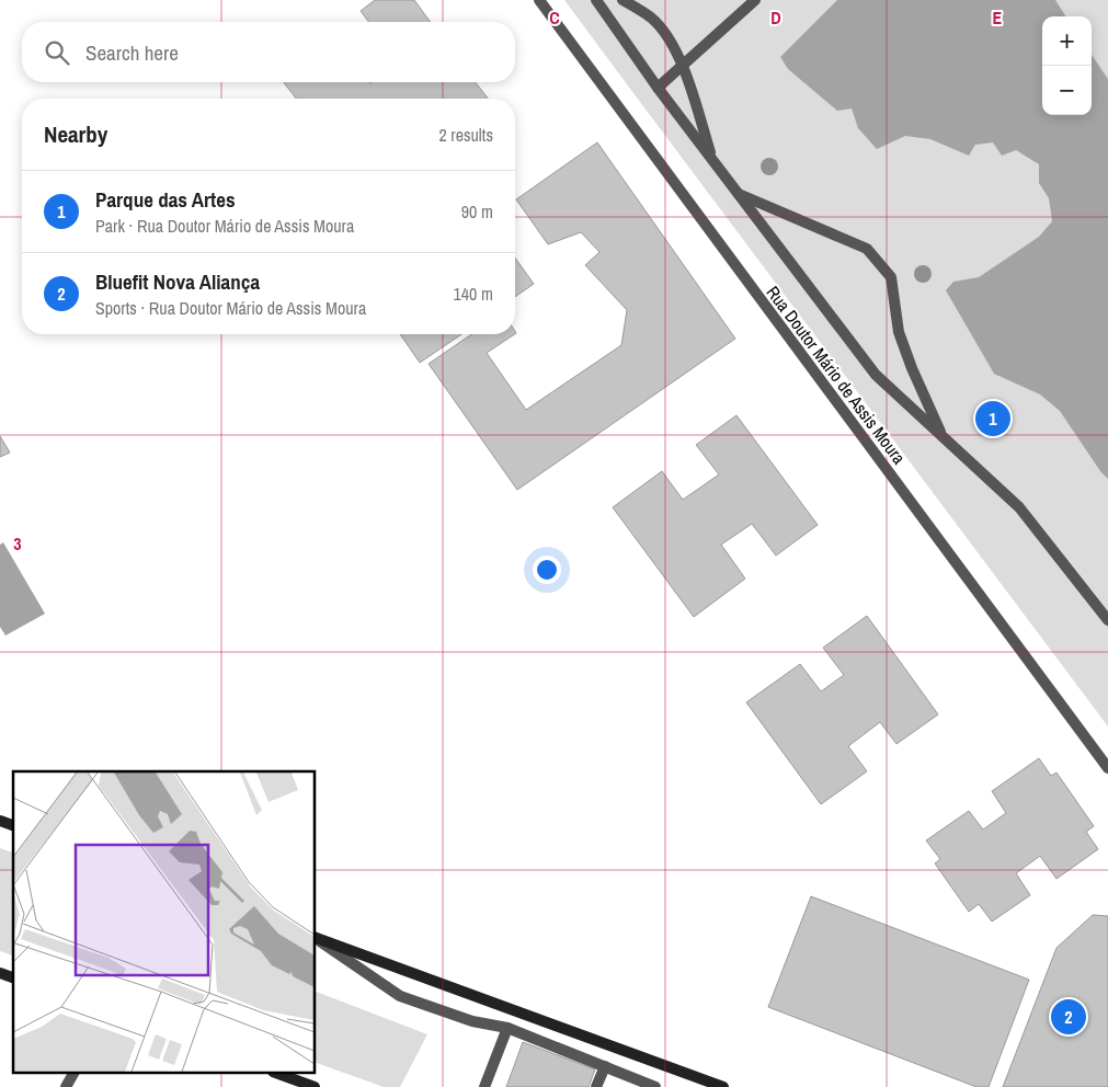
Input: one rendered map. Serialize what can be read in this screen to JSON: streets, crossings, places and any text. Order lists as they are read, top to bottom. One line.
{"streets":{"street":["Rua Doutor Mário de Assis Moura"]},"page":{"map_buttons":["+","−"],"search":"Search here","heading":["Nearby","2 results"],"list":[{"mark":"1","name":"Parque das Artes","note":"Park · Rua Doutor Mário de Assis Moura","value":"90 m"},{"mark":"2","name":"Bluefit Nova Aliança","note":"Sports · Rua Doutor Mário de Assis Moura","value":"140 m"}],"pins":["1","2"]},"grid":{"columns":["C","D","E"],"rows":["3"]}}
